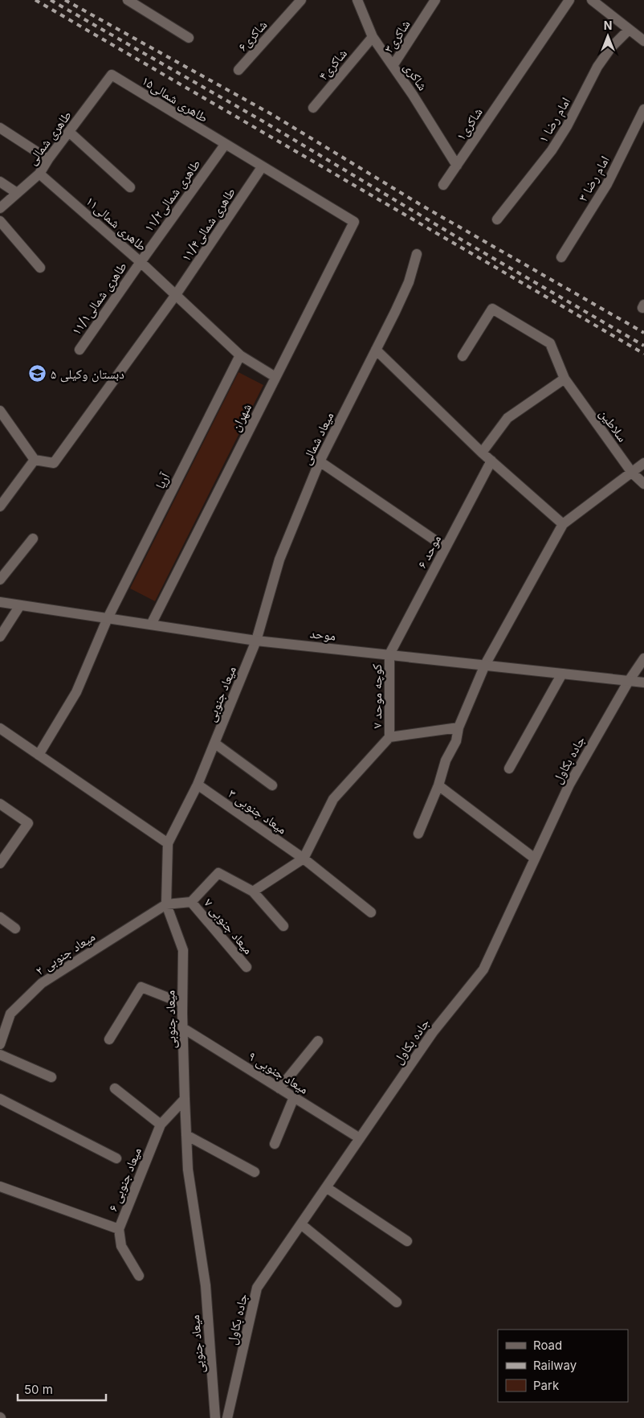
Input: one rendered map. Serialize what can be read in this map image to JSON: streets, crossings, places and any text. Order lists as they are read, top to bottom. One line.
{"streets":{"street":["شاکری۶","شاکری۳","شاکری۴","شاکری","طاهری شمالی۱۵","امام رضا ۱","شاکری۱","طاهری شمالی","امام رضا ۳","طاهری شمالی۱۱/۲","طاهری شمالی۱۱","طاهری شمالی۱۱/۴","طاهری شمالی۱۱/۱","شهران","سلاطین","میعاد شمالی","آریا","موحد ۶","موحد","میعاد جنوبی","کوچه موحد ۷","جاده بکاول","میعاد جنوبی ۳","میعاد جنوبی ۷","میعاد جنوبی ۲","میعاد جنوبی ۹","میعاد جنوبی ۶"]},"crossings":[["شاکری۳","شاکری"],["شاکری۴","شاکری"],["شاکری","شاکری۱"],["طاهری شمالی۱۵","طاهری شمالی"],["طاهری شمالی۱۵","طاهری شمالی۱۱/۲"],["طاهری شمالی۱۵","طاهری شمالی۱۱/۴"],["طاهری شمالی۱۵","شهران"],["طاهری شمالی","طاهری شمالی۱۱"],["طاهری شمالی۱۱/۲","طاهری شمالی۱۱"],["طاهری شمالی۱۱/۲","طاهری شمالی۱۱/۱"],["طاهری شمالی۱۱","طاهری شمالی۱۱/۴"],["طاهری شمالی۱۱","طاهری شمالی۱۱/۱"],["طاهری شمالی۱۱","شهران"],["طاهری شمالی۱۱","آریا"],["شهران","موحد"],["میعاد شمالی","موحد"],["میعاد شمالی","میعاد جنوبی"],["آریا","موحد"],["موحد ۶","موحد"],["موحد ۶","کوچه موحد ۷"],["موحد","میعاد جنوبی"],["موحد","کوچه موحد ۷"],["موحد","جاده بکاول"],["میعاد جنوبی","میعاد جنوبی ۳"],["میعاد جنوبی","میعاد جنوبی ۲"],["میعاد جنوبی","میعاد جنوبی ۹"],["میعاد جنوبی","میعاد جنوبی ۶"],["جاده بکاول","میعاد جنوبی ۹"]],"places":{"school or university":["دبستان وکیلی ۵"]},"legend":["Road","Railway","Park"],"scale_bar":"50 m","north":"top"}
